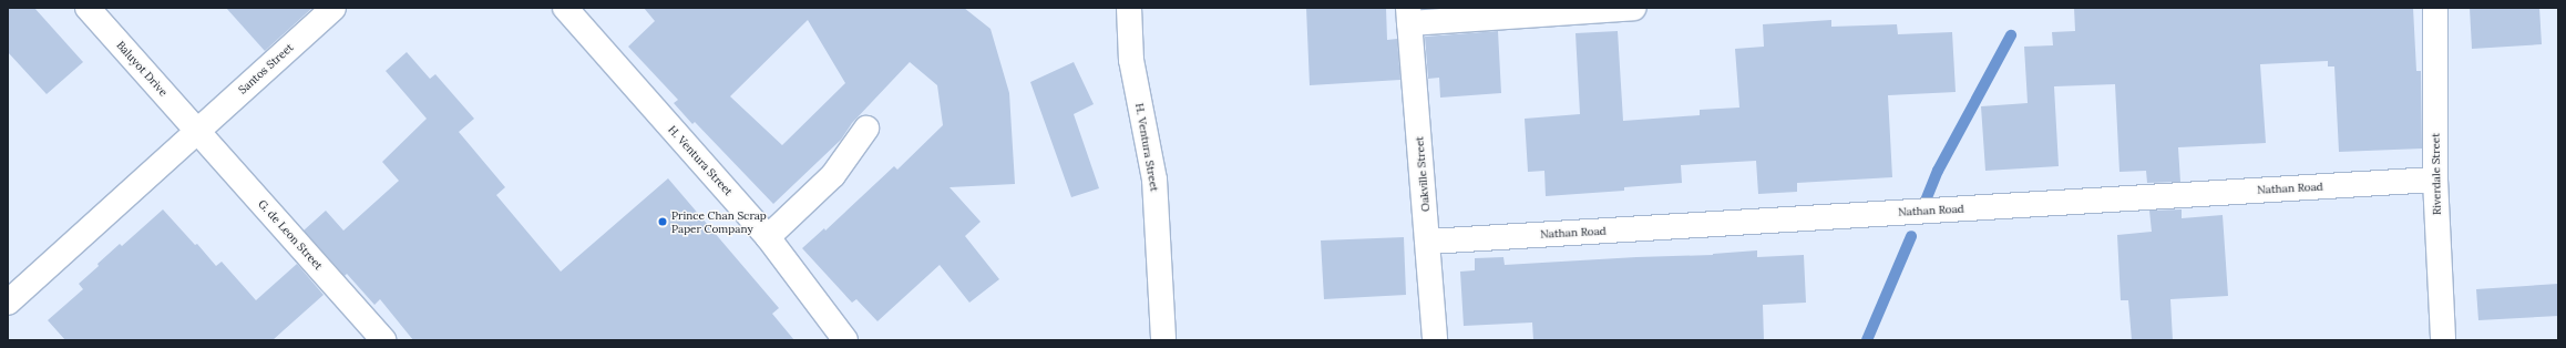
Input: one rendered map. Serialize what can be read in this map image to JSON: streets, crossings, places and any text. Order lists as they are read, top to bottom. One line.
{"streets":{"street":["Baluyot Drive","Santos Street","H. Ventura Street","Oakville Street","Riverdale Street","Nathan Road","G. de Leon Street"]},"crossings":[["Baluyot Drive","Santos Street"],["Baluyot Drive","G. de Leon Street"],["Santos Street","G. de Leon Street"],["Oakville Street","Nathan Road"],["Riverdale Street","Nathan Road"]],"places":["Prince Chan Scrap Paper Company"]}
